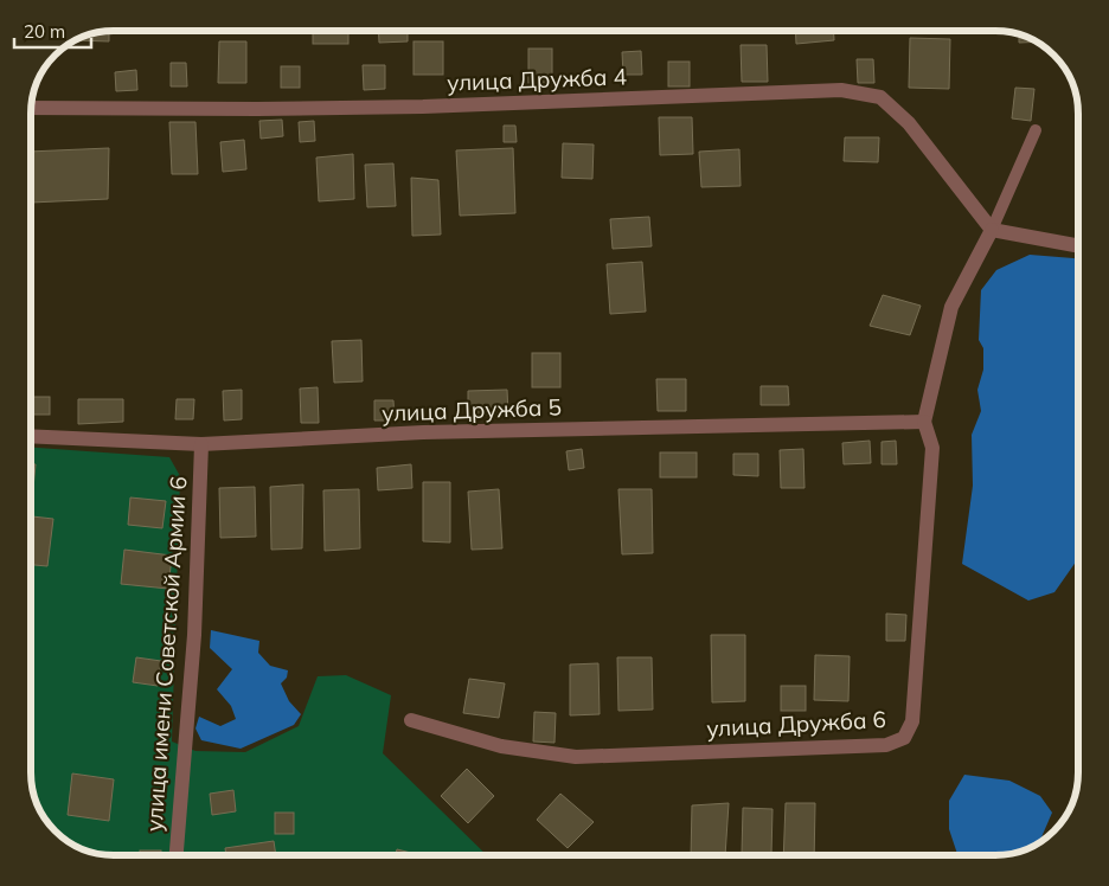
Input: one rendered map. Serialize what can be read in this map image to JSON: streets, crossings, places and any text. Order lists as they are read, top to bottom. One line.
{"streets":{"street":["улица Дружба 4","улица Дружба 5","улица имени Советской Армии 6","улица Дружба 6"]},"crossings":[["улица Дружба 5","улица имени Советской Армии 6"],["улица Дружба 5","улица Дружба 6"]],"scale_bar":"20 m"}
